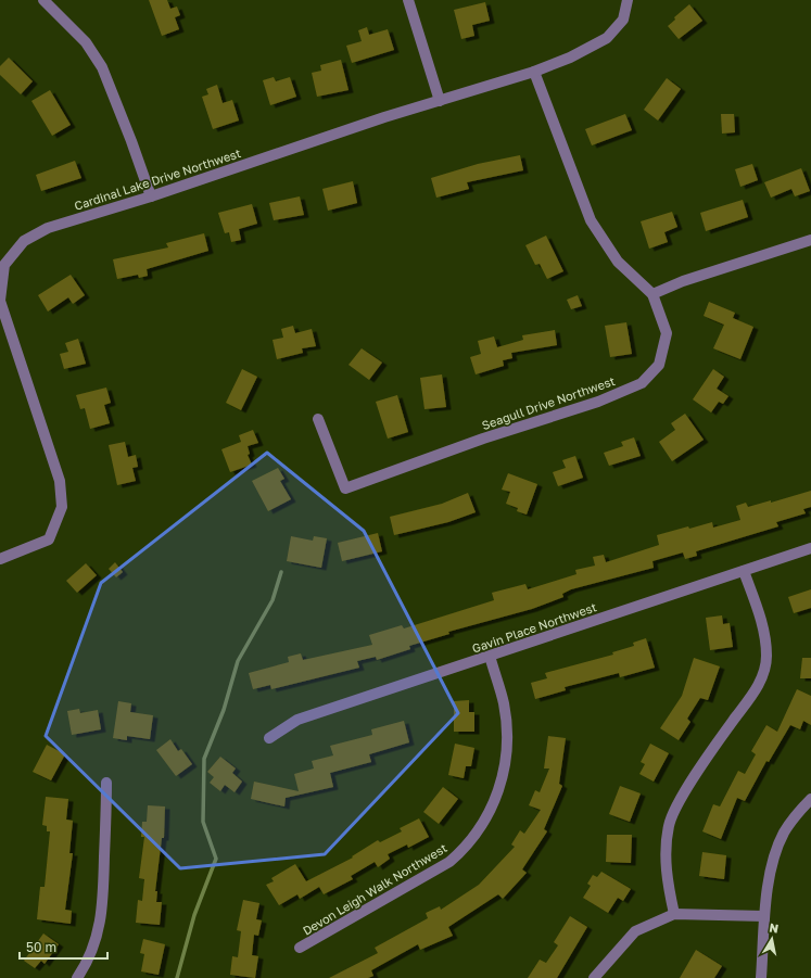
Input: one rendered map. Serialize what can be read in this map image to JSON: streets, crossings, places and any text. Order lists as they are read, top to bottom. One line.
{"streets":{"street":["Cardinal Lake Drive Northwest","Seagull Drive Northwest","Gavin Place Northwest","Devon Leigh Walk Northwest"]},"crossings":[["Cardinal Lake Drive Northwest","Seagull Drive Northwest"],["Gavin Place Northwest","Devon Leigh Walk Northwest"]],"scale_bar":"50 m","north":"top"}
